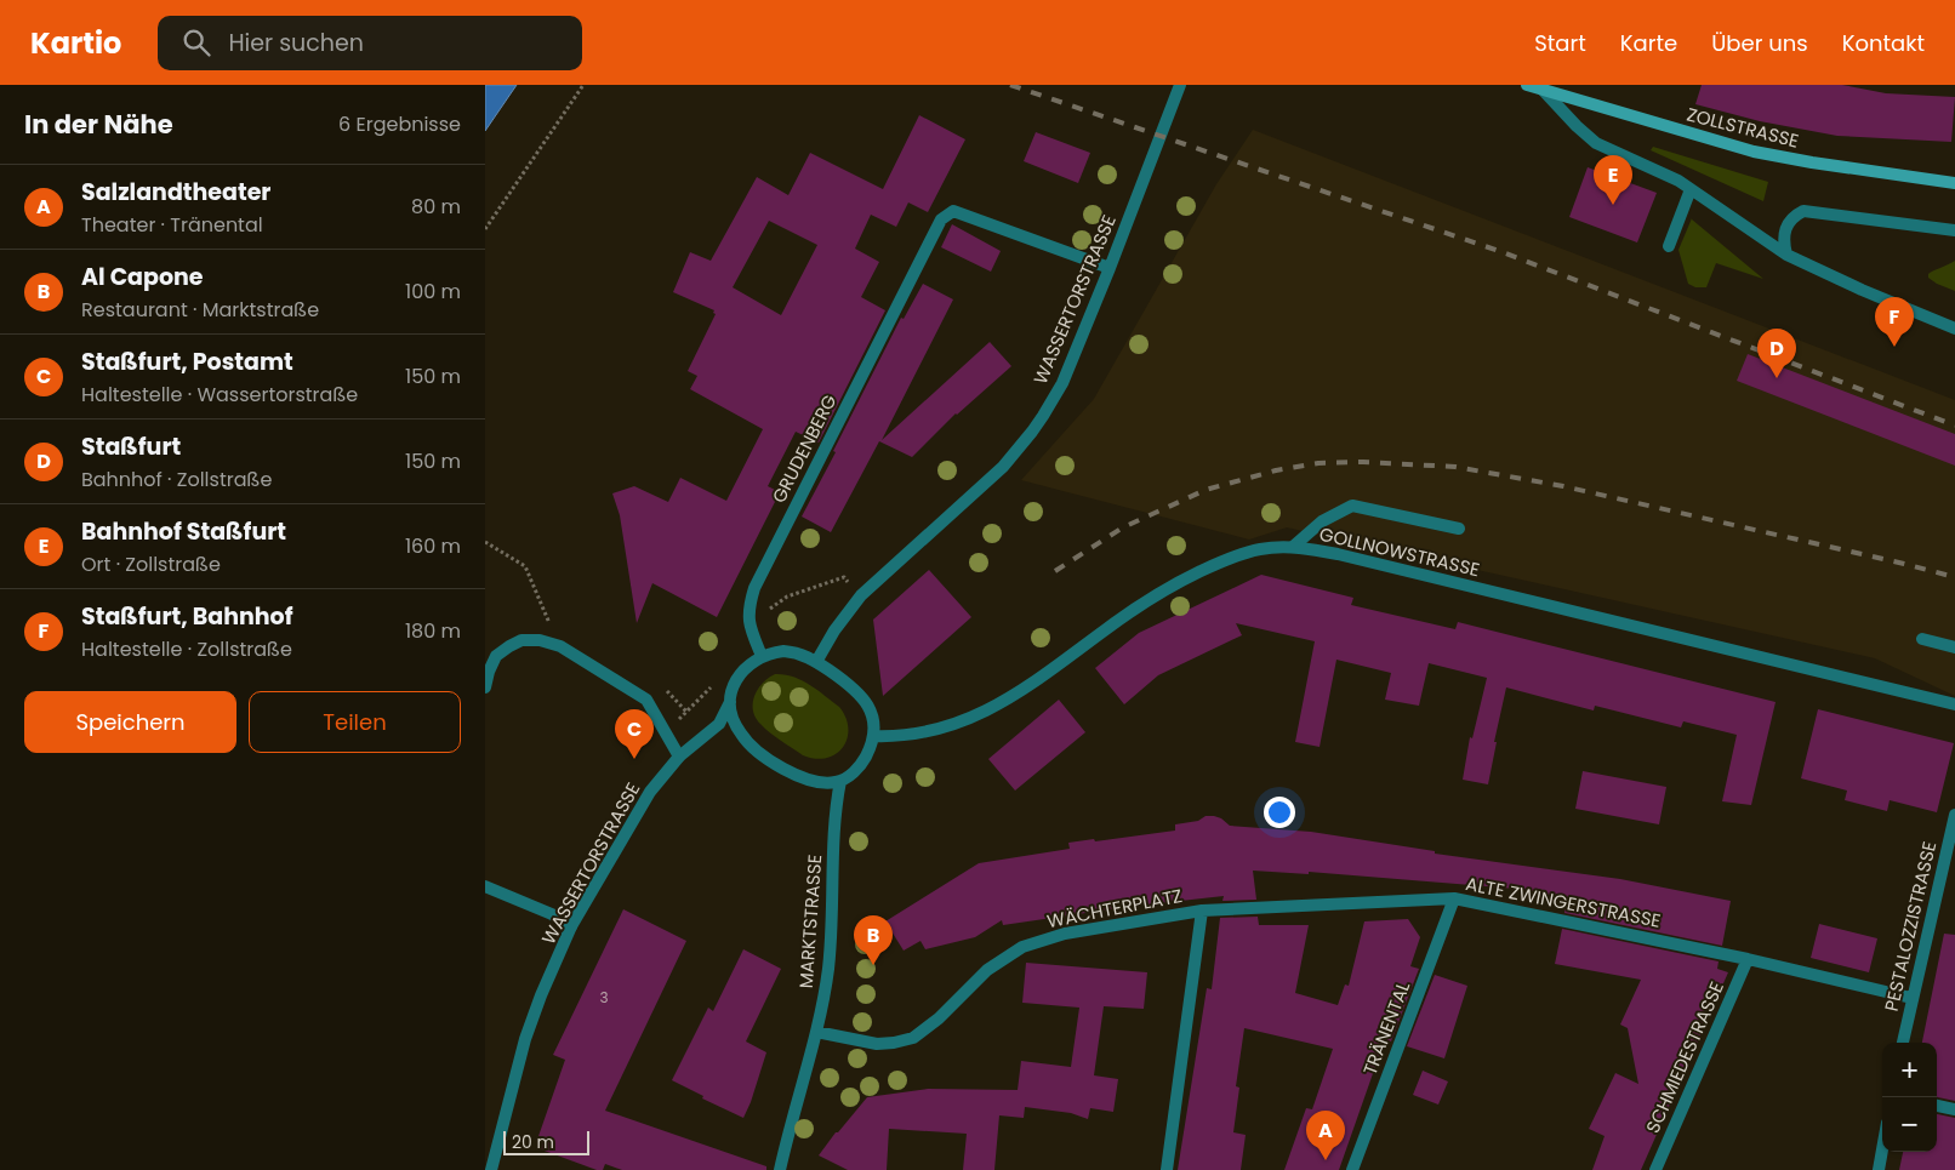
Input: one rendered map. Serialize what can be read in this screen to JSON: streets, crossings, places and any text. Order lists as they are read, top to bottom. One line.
{"streets":{"main road":["ZOLLSTRASSE"],"street":["WASSERTORSTRASSE","GRUDENBERG","GOLLNOWSTRASSE","ALTE ZWINGERSTRASSE","WÄCHTERPLATZ","MARKTSTRASSE","PESTALOZZISTRASSE","TRÄNENTAL","SCHMIEDESTRASSE"]},"crossings":[["WASSERTORSTRASSE","GRUDENBERG"],["WASSERTORSTRASSE","GOLLNOWSTRASSE"],["WASSERTORSTRASSE","MARKTSTRASSE"],["GRUDENBERG","GOLLNOWSTRASSE"],["GRUDENBERG","MARKTSTRASSE"],["GOLLNOWSTRASSE","MARKTSTRASSE"],["ALTE ZWINGERSTRASSE","WÄCHTERPLATZ"],["ALTE ZWINGERSTRASSE","PESTALOZZISTRASSE"],["ALTE ZWINGERSTRASSE","TRÄNENTAL"],["ALTE ZWINGERSTRASSE","SCHMIEDESTRASSE"],["WÄCHTERPLATZ","MARKTSTRASSE"]],"house_numbers":["3"],"scale_bar":"20 m","page":{"header":"Kartio","search":"Hier suchen","nav":["Start","Karte","Über uns","Kontakt"],"heading":["In der Nähe","6 Ergebnisse"],"pins":["E","F","D","C","B","A"],"list":[{"mark":"A","name":"Salzlandtheater","note":"Theater · Tränental","value":"80 m"},{"mark":"B","name":"Al Capone","note":"Restaurant · Marktstraße","value":"100 m"},{"mark":"C","name":"Staßfurt, Postamt","note":"Haltestelle · Wassertorstraße","value":"150 m"},{"mark":"D","name":"Staßfurt","note":"Bahnhof · Zollstraße","value":"150 m"},{"mark":"E","name":"Bahnhof Staßfurt","note":"Ort · Zollstraße","value":"160 m"},{"mark":"F","name":"Staßfurt, Bahnhof","note":"Haltestelle · Zollstraße","value":"180 m"}],"buttons":["Speichern","Teilen"],"map_buttons":["+","−"],"scale":"20 m"}}
